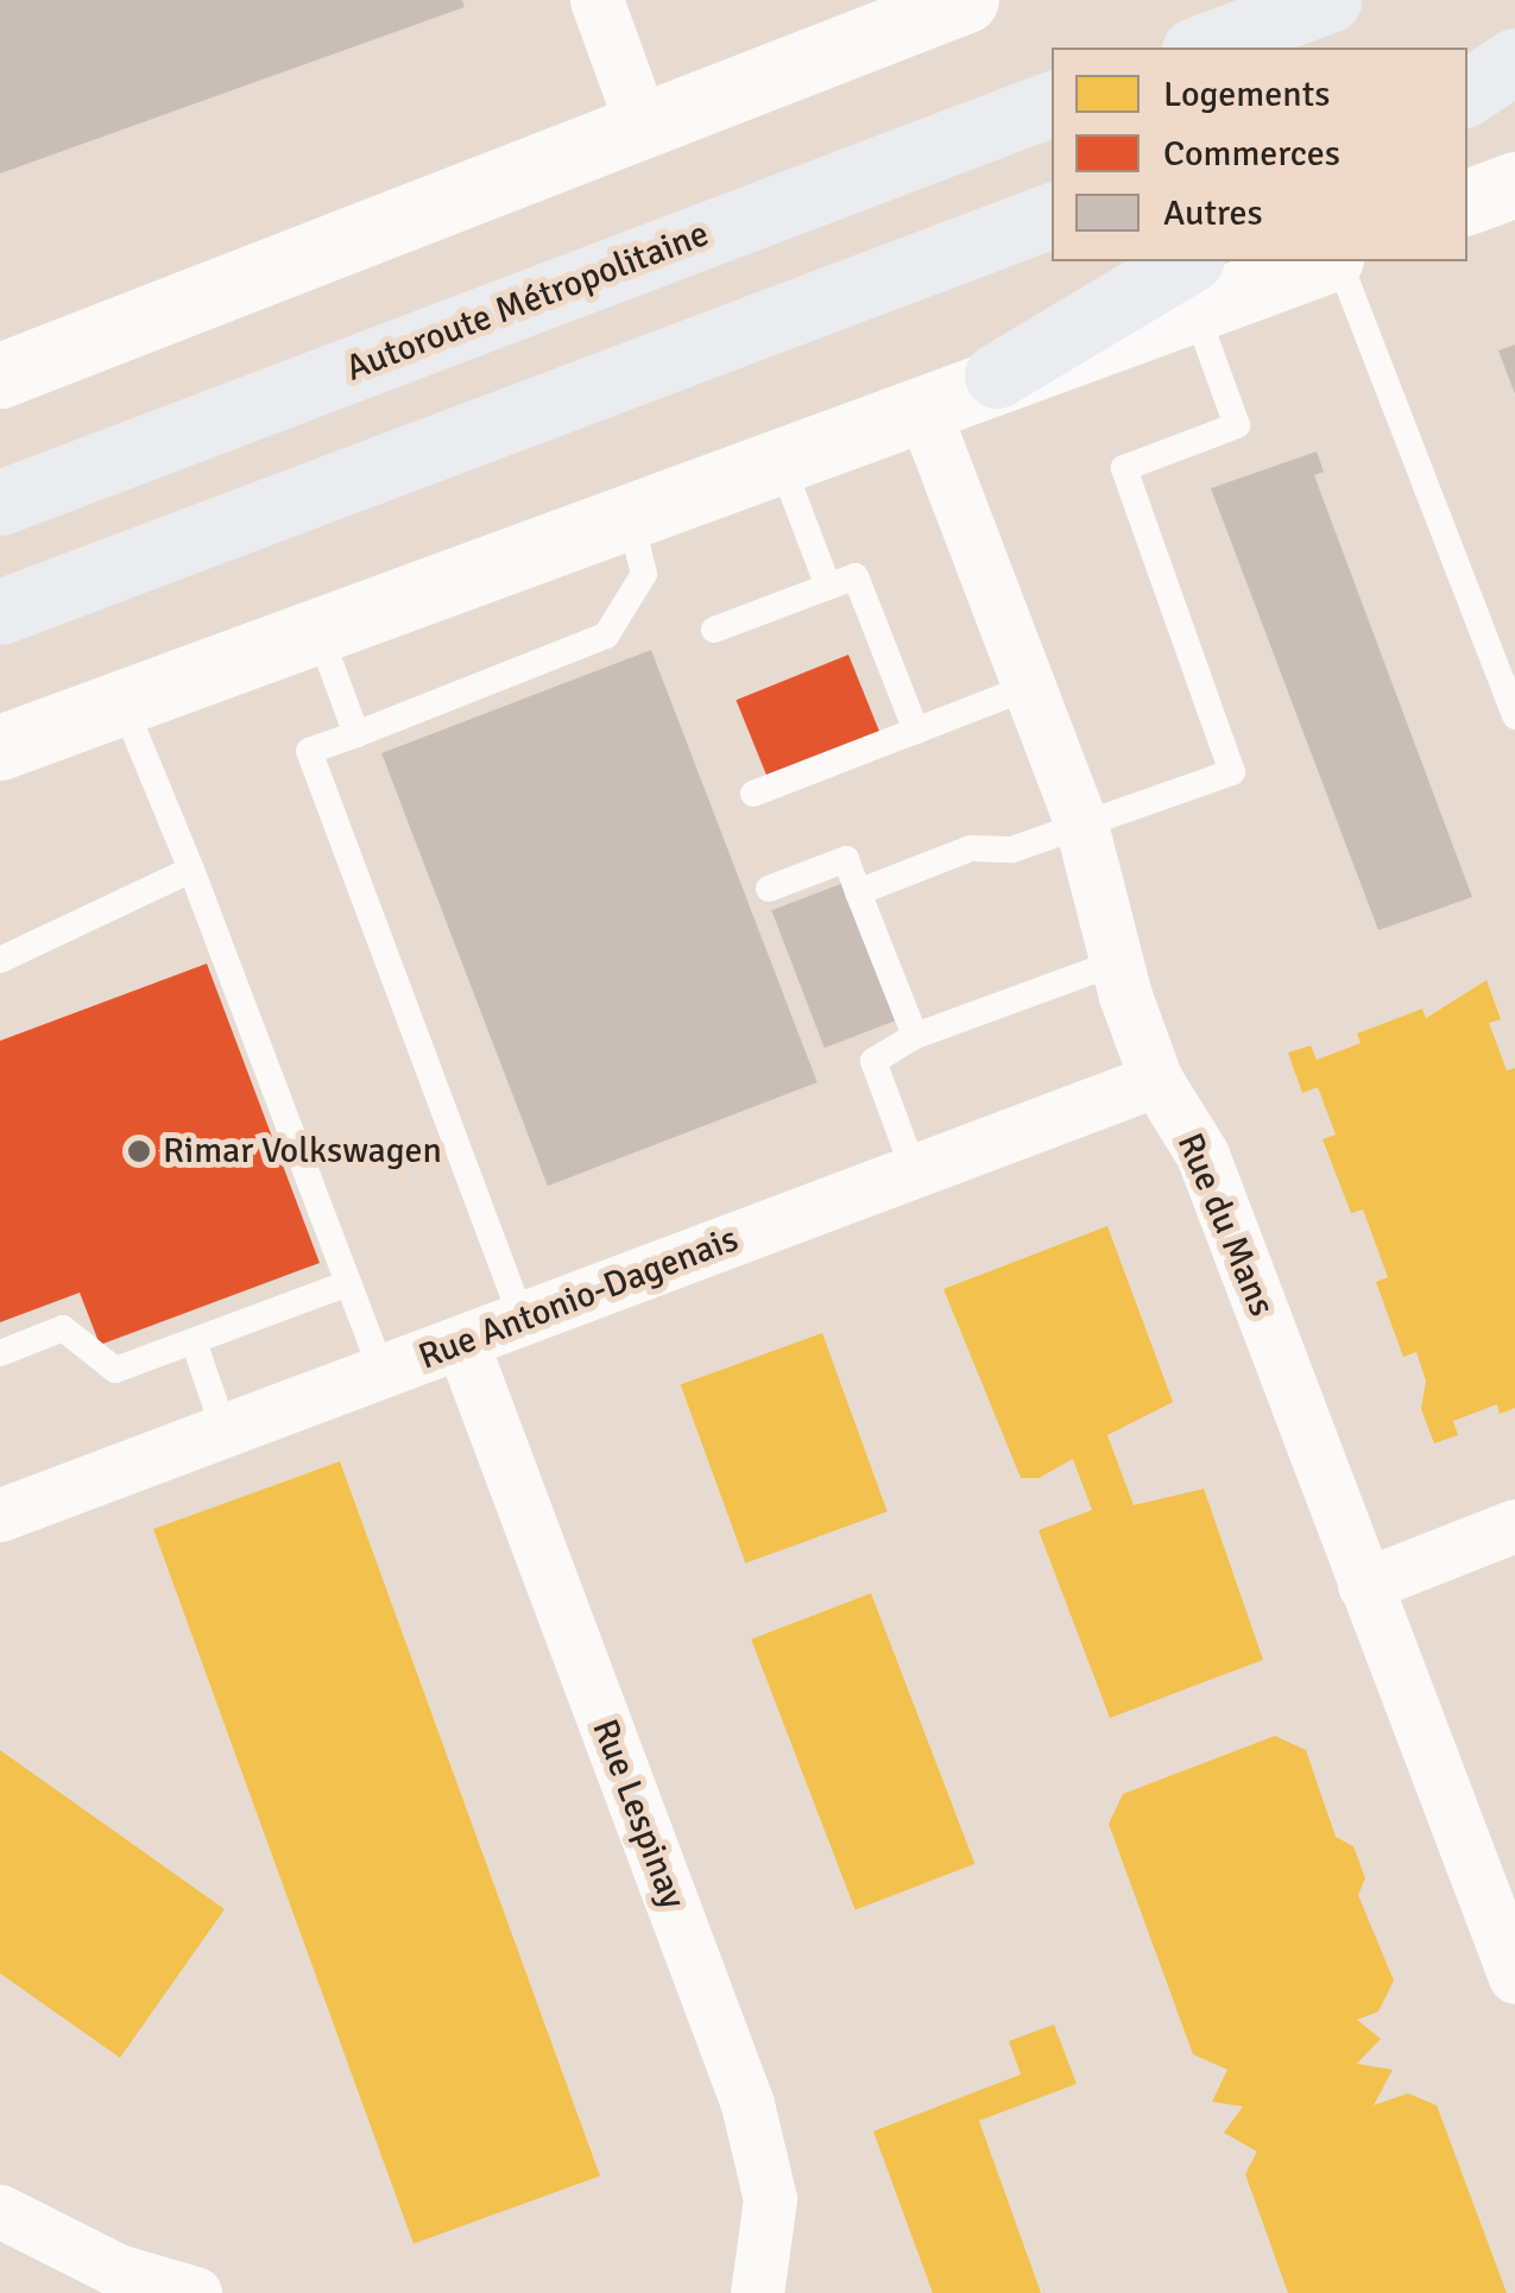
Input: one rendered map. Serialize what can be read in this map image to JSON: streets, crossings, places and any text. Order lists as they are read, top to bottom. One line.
{"streets":{"highway":["Autoroute Métropolitaine"],"street":["Rue du Mans","Rue Antonio-Dagenais","Rue Lespinay"]},"crossings":[["Rue du Mans","Rue Antonio-Dagenais"],["Rue Antonio-Dagenais","Rue Lespinay"]],"places":["Rimar Volkswagen"],"legend":["Logements","Commerces","Autres"]}
